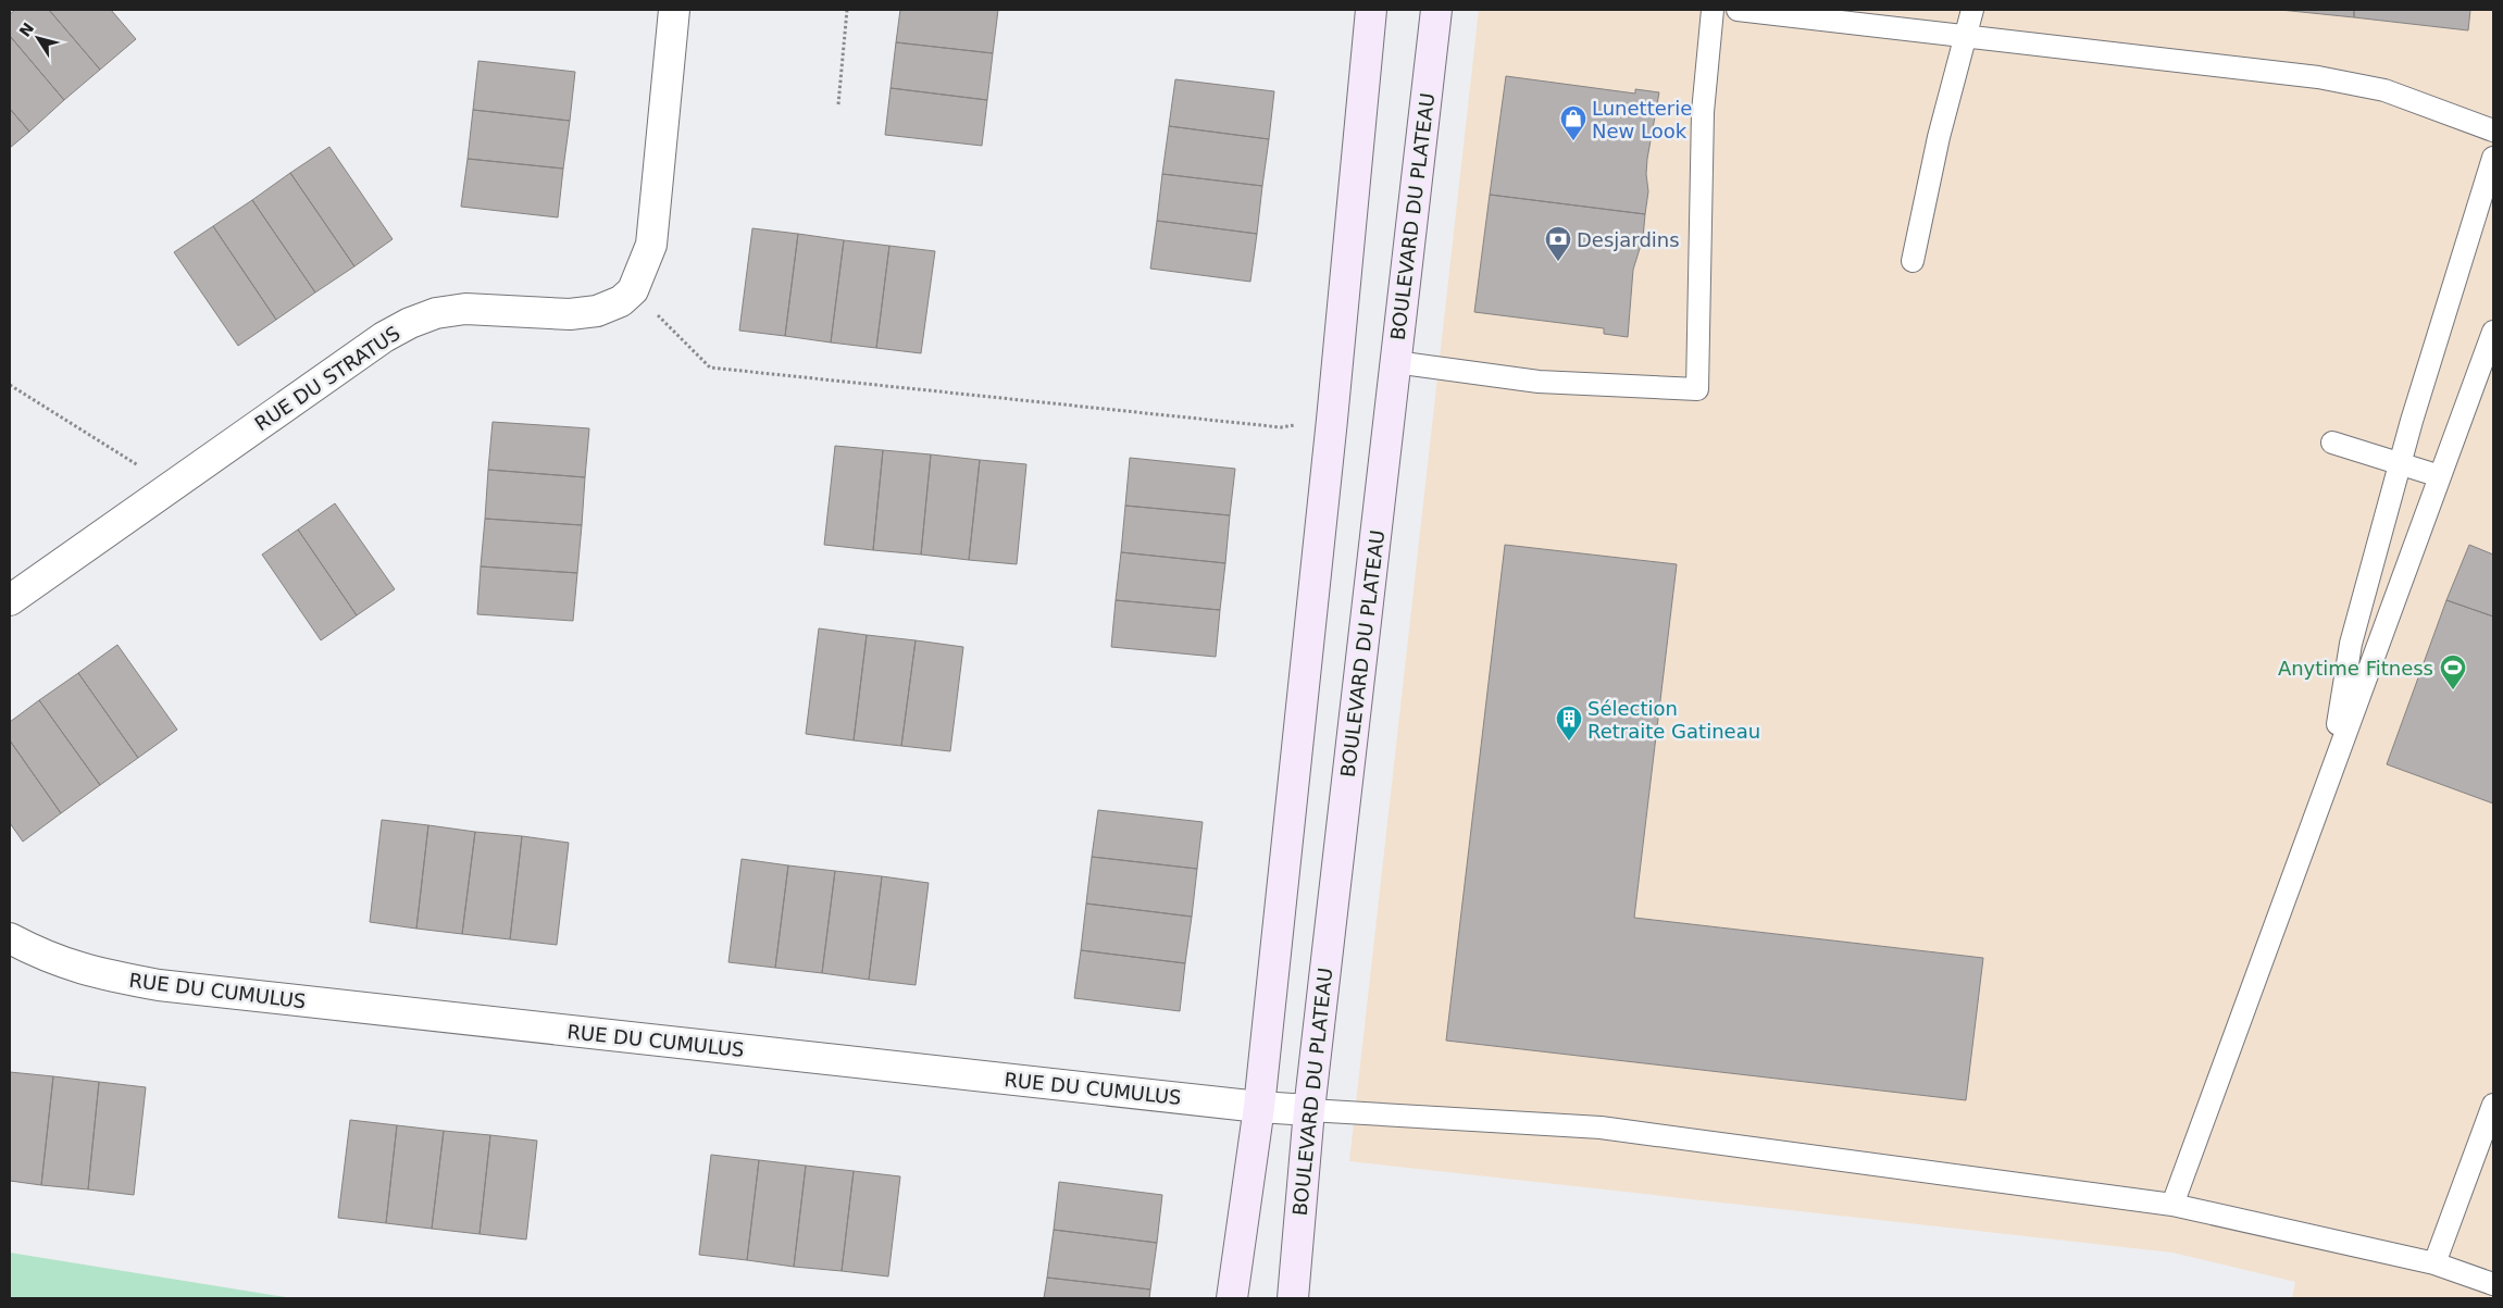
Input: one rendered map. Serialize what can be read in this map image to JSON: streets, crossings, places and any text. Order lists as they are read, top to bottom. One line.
{"streets":{"main road":["BOULEVARD DU PLATEAU"],"street":["RUE DU STRATUS","RUE DU CUMULUS"]},"crossings":[["BOULEVARD DU PLATEAU","RUE DU CUMULUS"]],"places":{"shop":["Lunetterie New Look"],"bank":["Desjardins"],"sports":["Anytime Fitness"],"building":["Sélection Retraite Gatineau"]},"north":"top left"}
